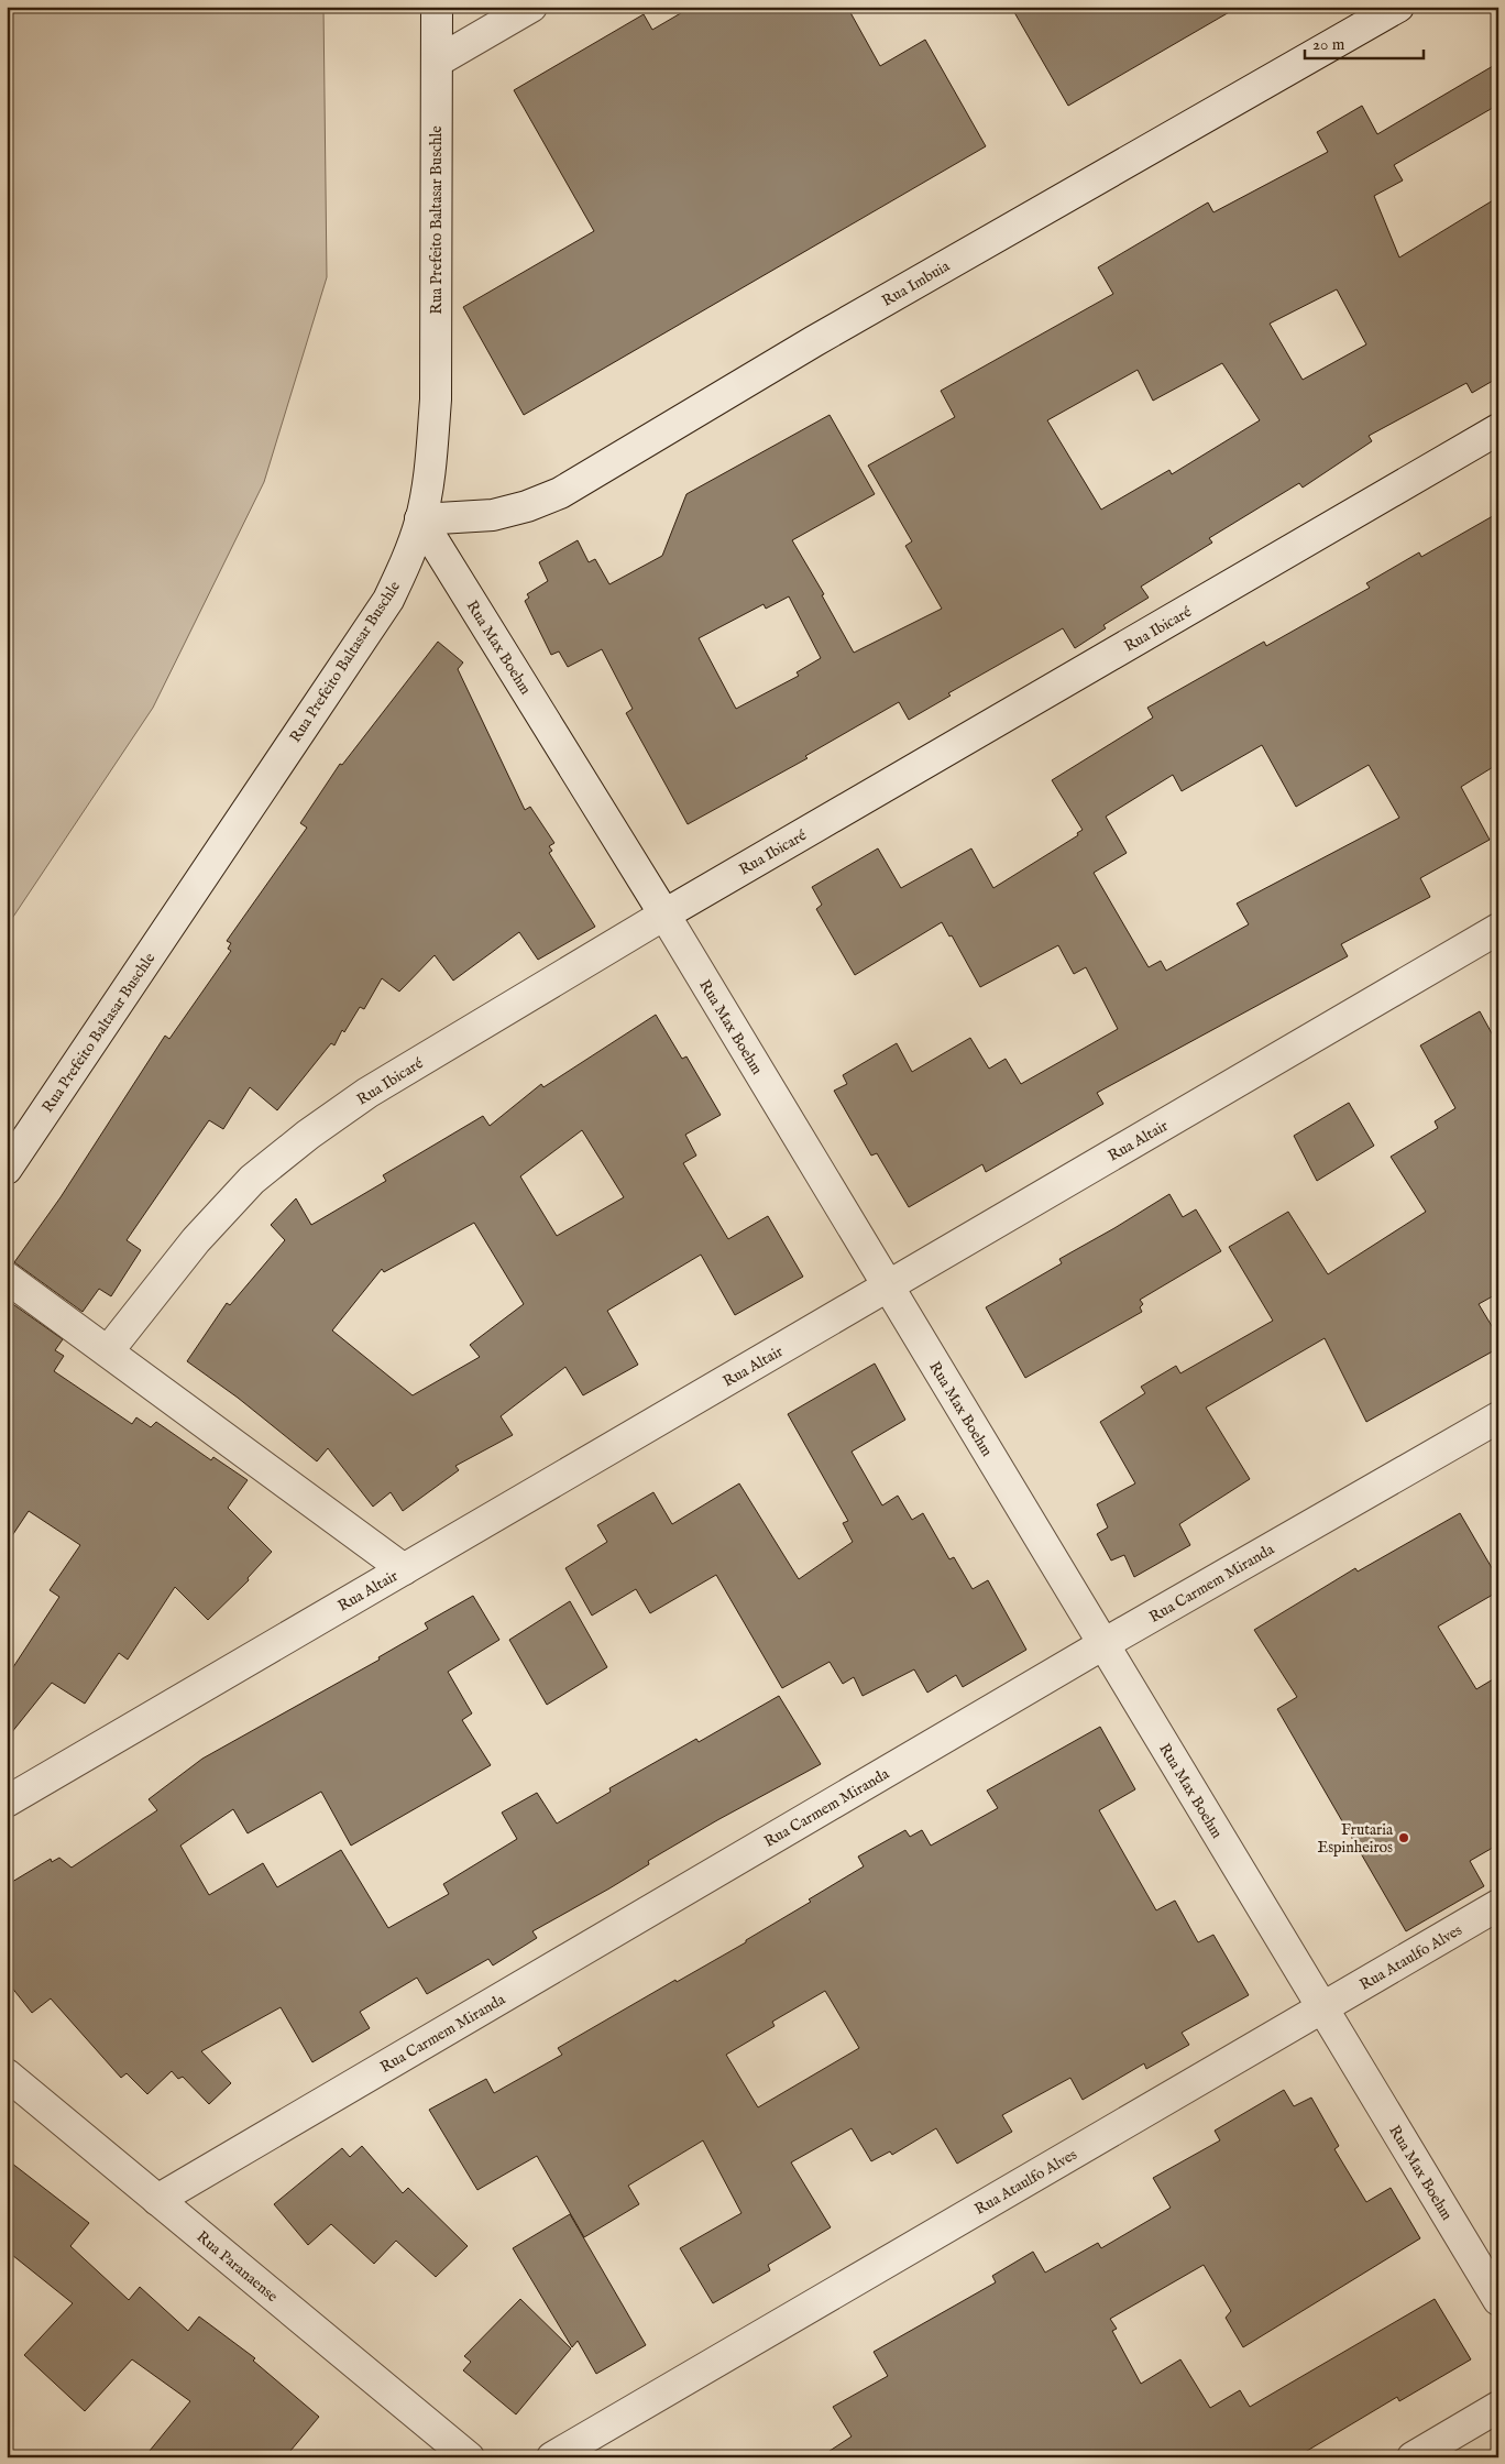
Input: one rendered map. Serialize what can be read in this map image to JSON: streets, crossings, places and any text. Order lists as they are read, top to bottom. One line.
{"streets":{"street":["Rua Prefeito Baltasar Buschle","Rua Imbuia","Rua Ibicaré","Rua Max Boehm","Rua Altair","Rua Carmem Miranda","Rua Ataulfo Alves","Rua Paranaense"]},"crossings":[["Rua Prefeito Baltasar Buschle","Rua Imbuia"],["Rua Prefeito Baltasar Buschle","Rua Max Boehm"],["Rua Imbuia","Rua Max Boehm"],["Rua Ibicaré","Rua Max Boehm"],["Rua Max Boehm","Rua Altair"],["Rua Max Boehm","Rua Carmem Miranda"],["Rua Max Boehm","Rua Ataulfo Alves"],["Rua Carmem Miranda","Rua Paranaense"]],"places":["Frutaria Espinheiros"],"scale_bar":"20 m"}
